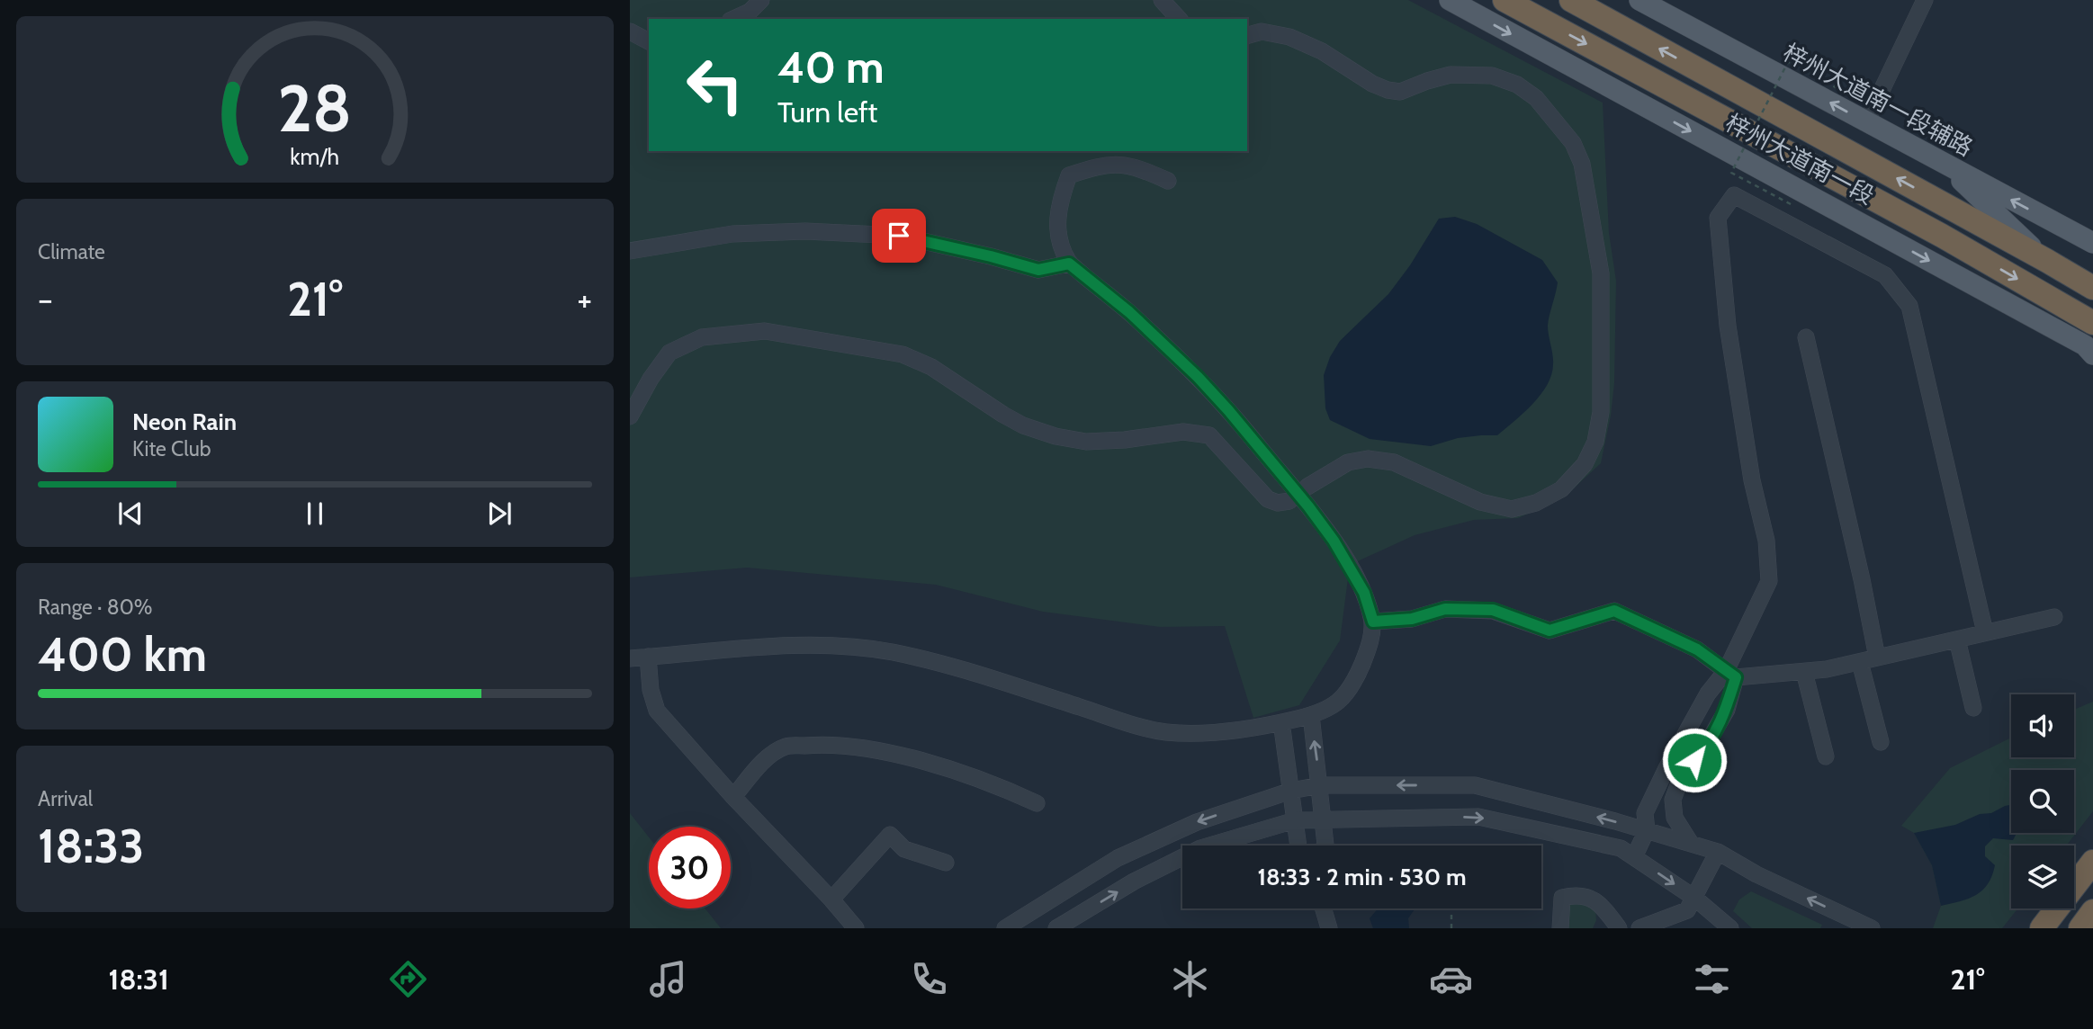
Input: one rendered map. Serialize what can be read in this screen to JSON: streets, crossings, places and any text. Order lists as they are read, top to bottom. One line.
{"streets":{"highway":["梓州大道南一段"],"main road":["梓州大道南一段辅路"]},"page":{"turn":["40 m","Turn left"],"tile":["Climate",["Range · 80%","400 km"],["Arrival","18:33"]],"heat":["−","21°","+"],"song":["Neon Rain","Kite Club"],"limit":"30","trip":"18:33 · 2 min · 530 m","tabs":["18:31","21°"],"gauge":["28","km/h"]}}
